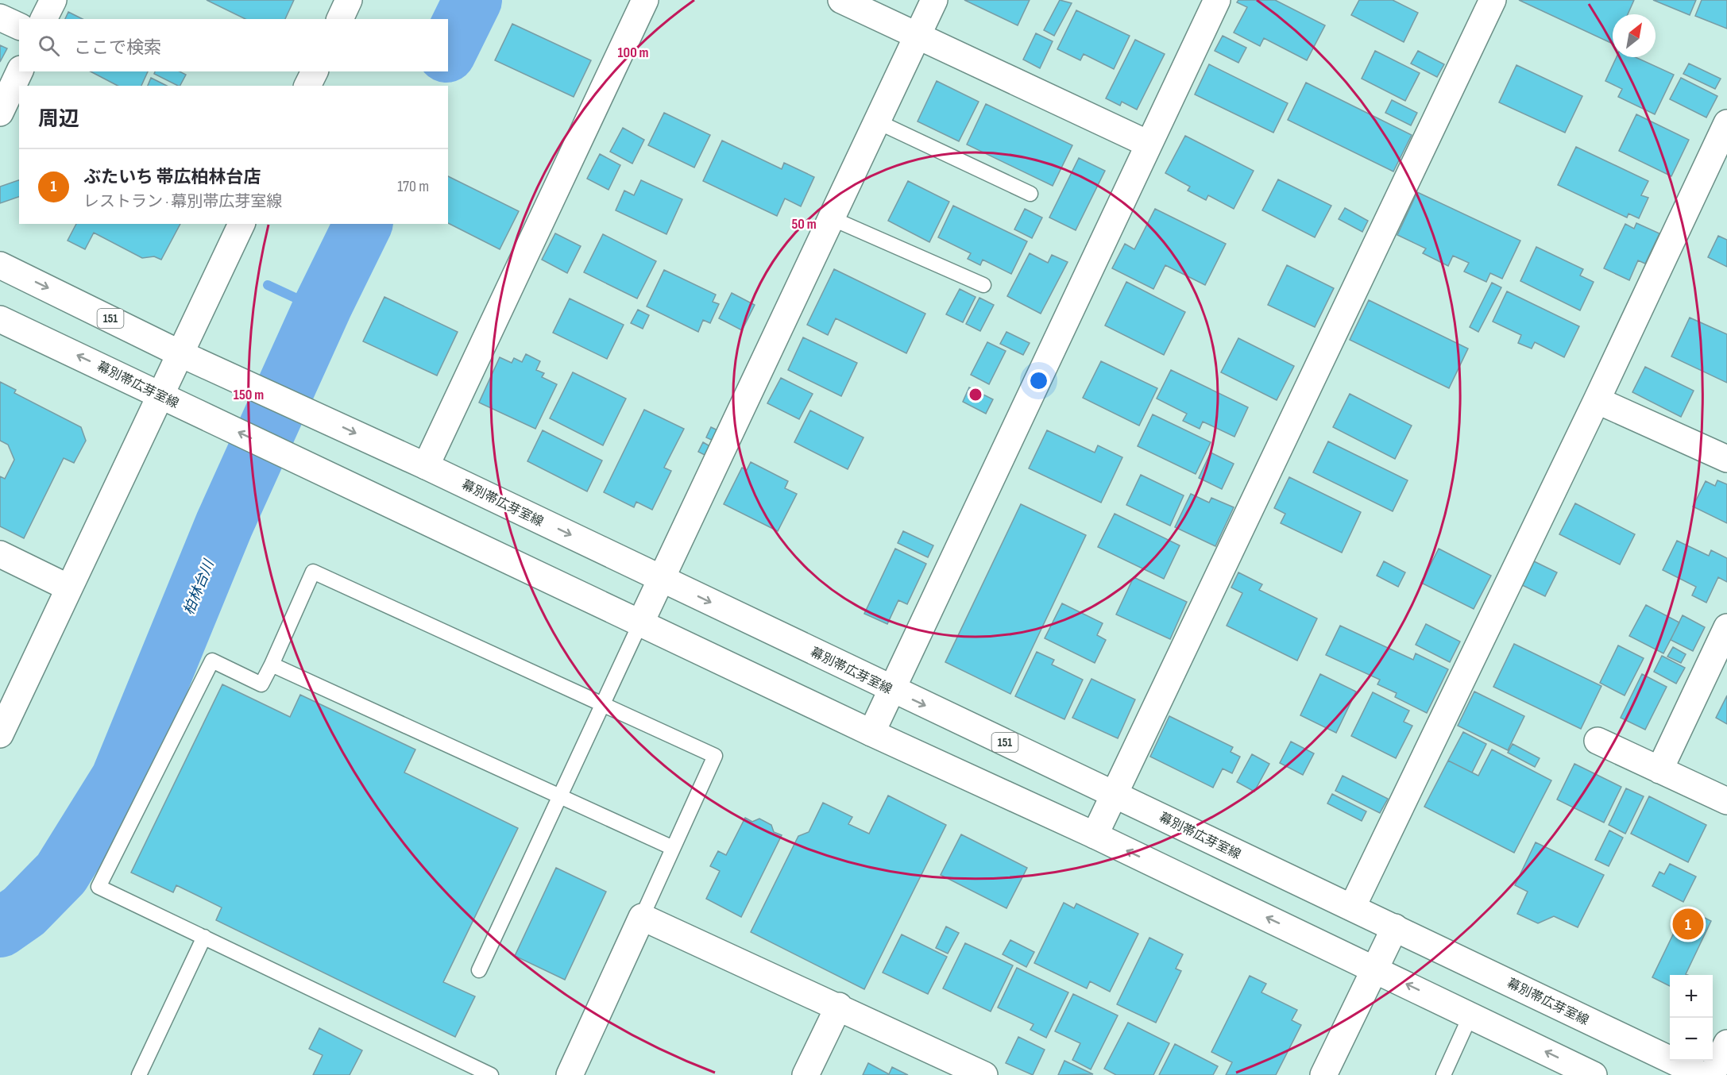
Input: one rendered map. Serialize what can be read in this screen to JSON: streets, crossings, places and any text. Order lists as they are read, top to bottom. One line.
{"streets":{"street":["151","幕別帯広芽室線"]},"water":["柏林台川"],"north":"top right","page":{"search":"ここで検索","heading":"周辺","list":[{"mark":"1","name":"ぶたいち 帯広柏林台店","note":"レストラン · 幕別帯広芽室線","value":"170 m"}],"pins":"1","map_buttons":["+","−"]},"rings":["100 m","50 m","150 m"]}
